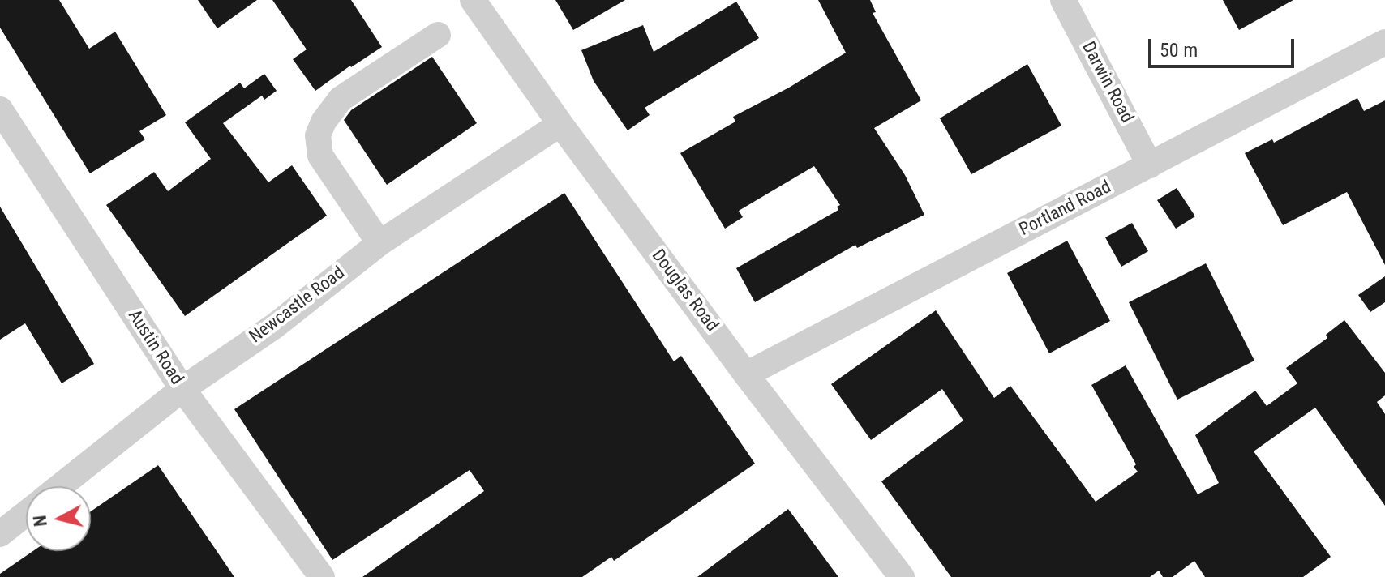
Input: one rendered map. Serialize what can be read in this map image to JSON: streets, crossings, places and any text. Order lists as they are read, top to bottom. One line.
{"streets":{"street":["Darwin Road","Portland Road","Douglas Road","Newcastle Road","Austin Road"]},"crossings":[["Darwin Road","Portland Road"],["Portland Road","Douglas Road"],["Douglas Road","Newcastle Road"],["Newcastle Road","Austin Road"]],"scale_bar":"50 m","north":"left"}
